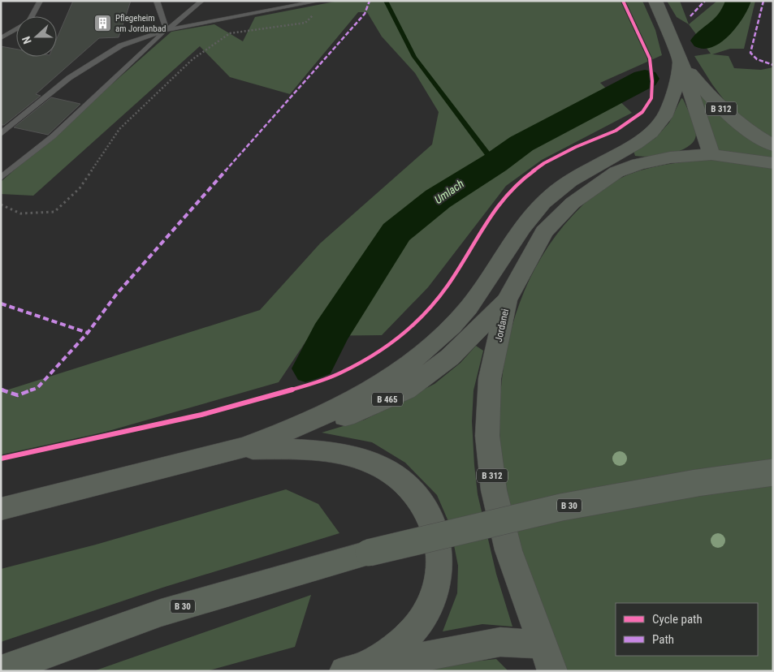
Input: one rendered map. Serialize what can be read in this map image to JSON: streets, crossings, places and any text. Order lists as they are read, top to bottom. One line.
{"streets":{"highway":["B 30"],"main road":["B 312","Jordanei","B 465"]},"crossings":[["B 312","Jordanei"],["Jordanei","B 465"]],"water":["Umlach"],"places":{"building":["Pflegeheim am Jordanbad"]},"legend":["Cycle path","Path"],"north":"left"}
